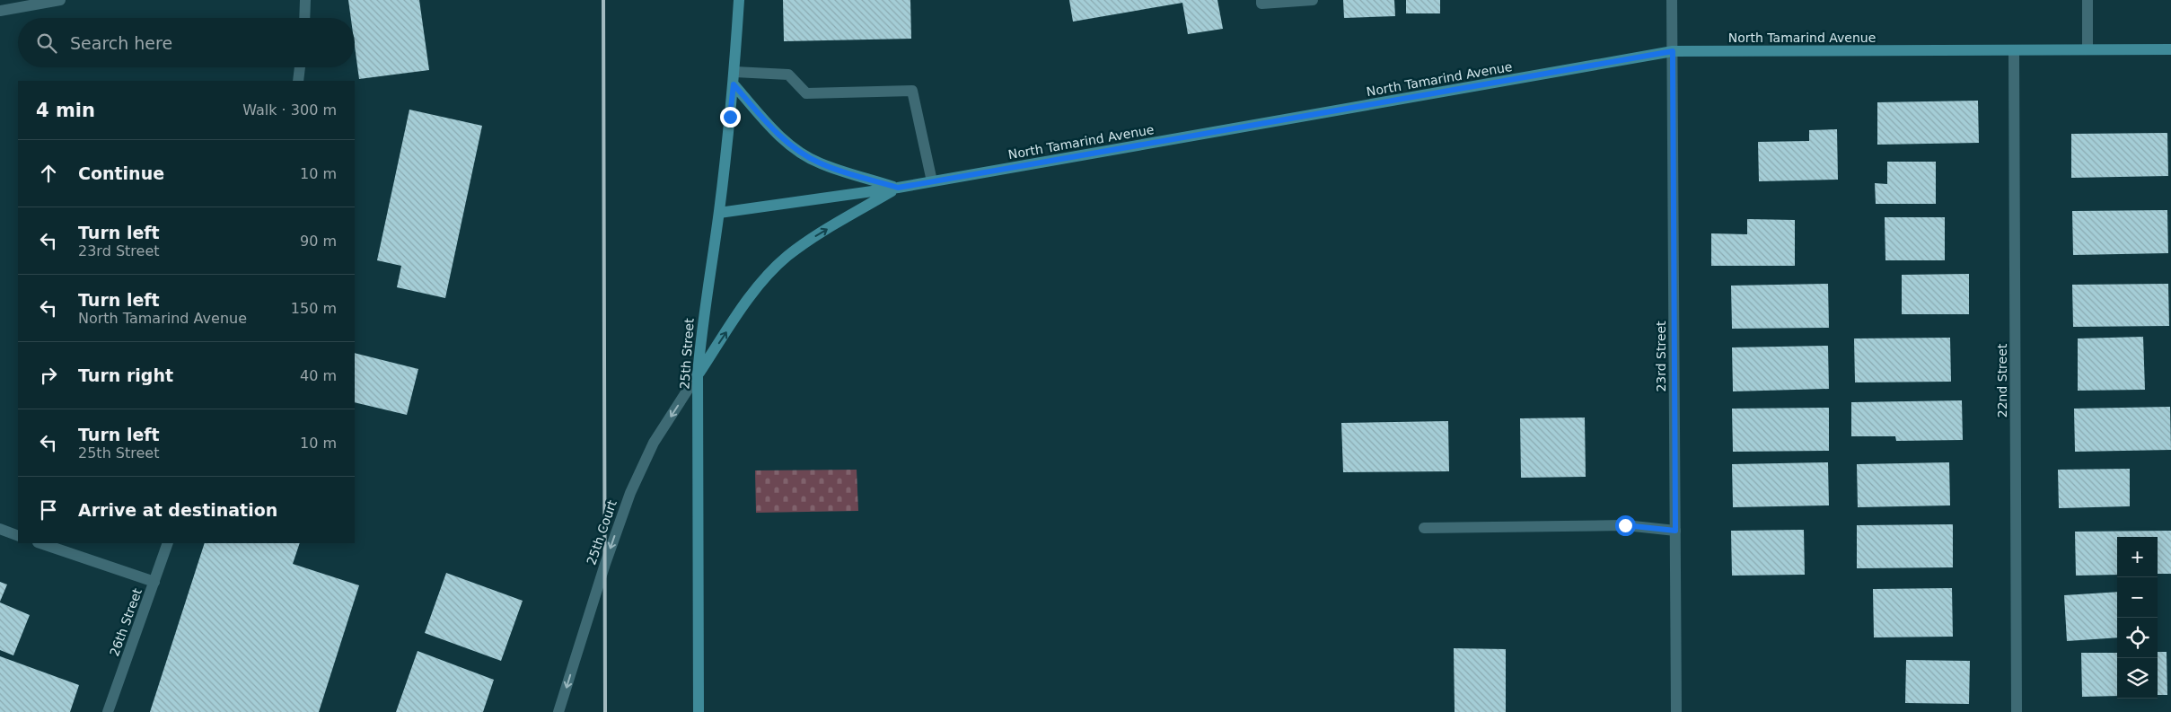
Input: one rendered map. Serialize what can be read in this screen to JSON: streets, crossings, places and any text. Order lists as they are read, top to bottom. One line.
{"streets":{"street":["North Tamarind Avenue","25th Street","23rd Street","22nd Street","25th Court","26th Street"]},"crossings":[["North Tamarind Avenue","25th Street"],["North Tamarind Avenue","23rd Street"],["North Tamarind Avenue","22nd Street"],["25th Street","25th Court"]],"one_way":["25th Court"],"page":{"search":"Search here","heading":["4 min","Walk · 300 m"],"list":[["Continue","10 m"],["Turn left","23rd Street","90 m"],["Turn left","North Tamarind Avenue","150 m"],["Turn right","40 m"],["Turn left","25th Street","10 m"],"Arrive at destination"],"map_buttons":["+","−"]}}
